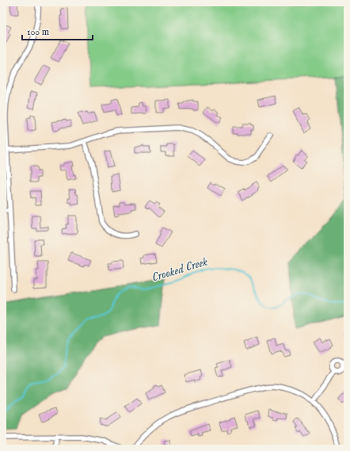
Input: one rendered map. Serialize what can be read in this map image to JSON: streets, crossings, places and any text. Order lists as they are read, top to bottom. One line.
{"water":["Crooked Creek"],"scale_bar":"100 m"}
